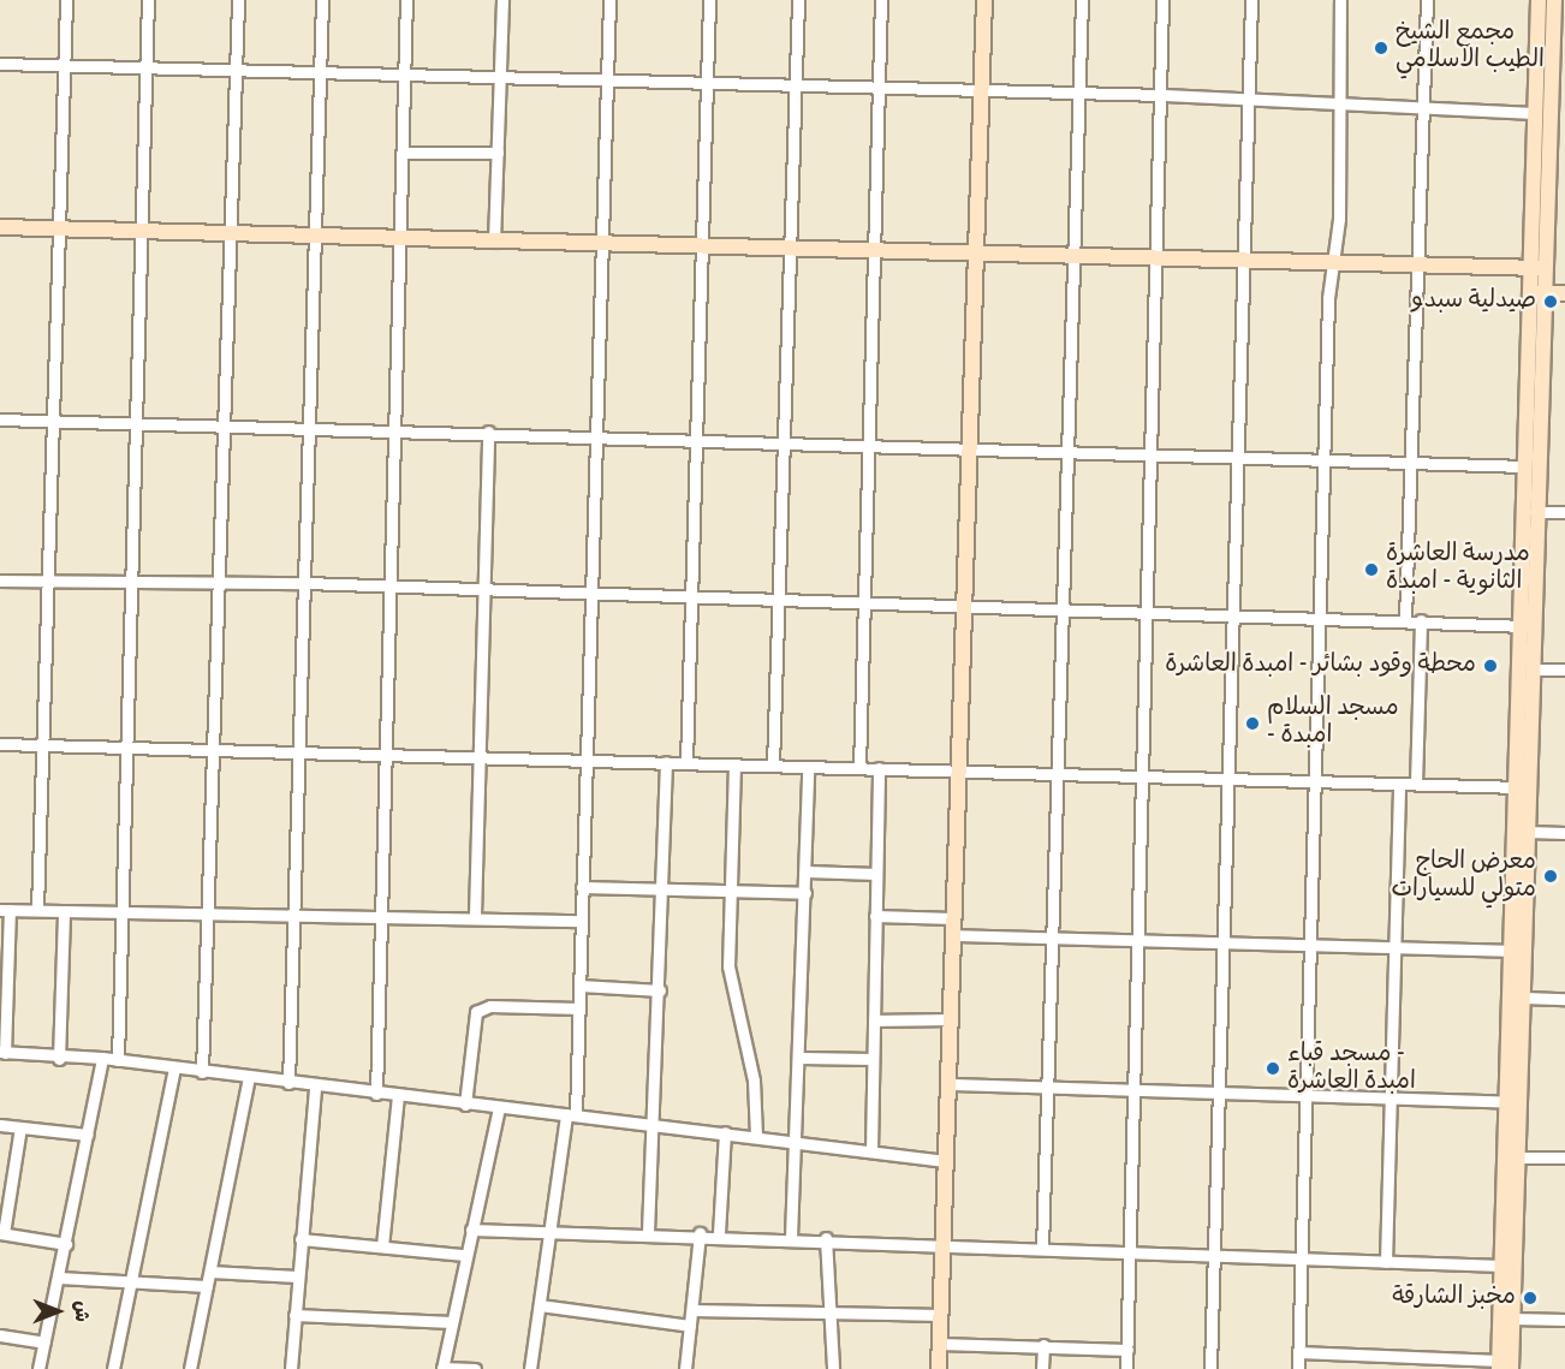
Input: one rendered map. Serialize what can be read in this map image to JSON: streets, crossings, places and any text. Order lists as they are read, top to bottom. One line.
{"places":["مجمع الشيخ الطيب الاسلامي","صيدلية سبدو","مدرسة العاشرة الثانوية - امبدة","محطة وقود بشائر - امبدة العاشرة","مسجد السلام - امبدة","معرض الحاج متولي للسيارات","مسجد قباء - امبدة العاشرة","مخبز الشارقة"],"north":"right"}
